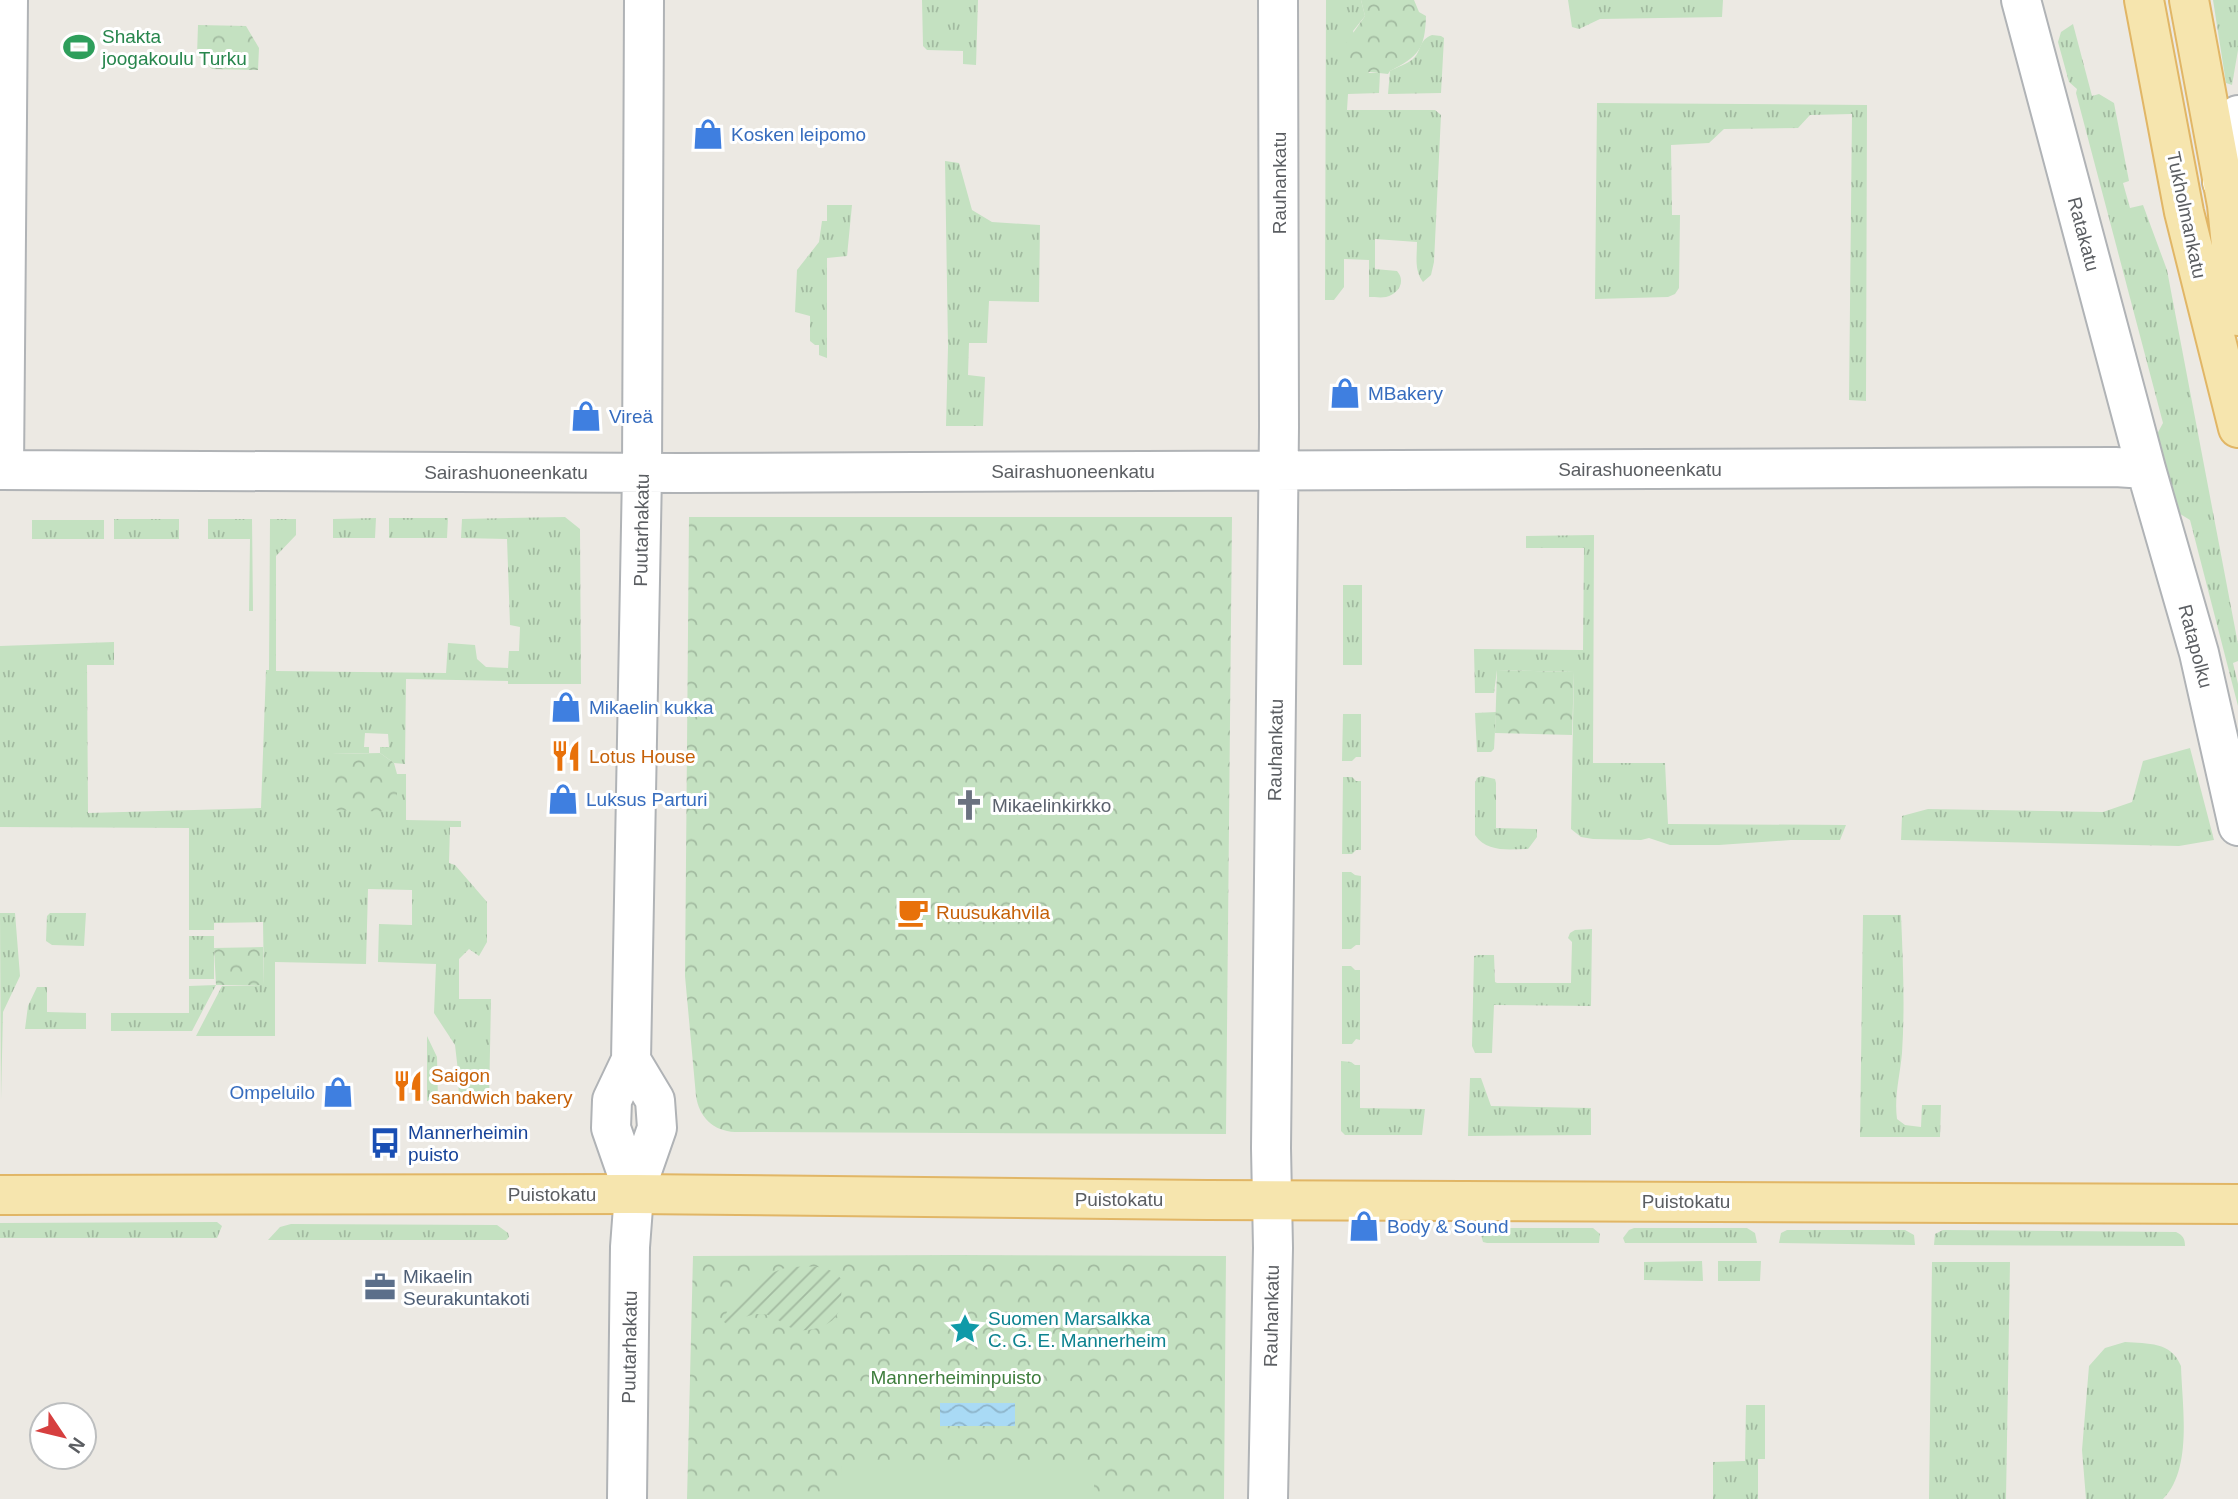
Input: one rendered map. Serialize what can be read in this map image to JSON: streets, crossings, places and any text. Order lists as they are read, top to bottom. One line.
{"streets":{"main road":["Tukholmankatu","Puistokatu"],"street":["Rauhankatu","Ratakatu","Sairashuoneenkatu","Puutarhakatu","Ratapolku"]},"crossings":[["Rauhankatu","Sairashuoneenkatu"],["Rauhankatu","Puistokatu"],["Ratakatu","Sairashuoneenkatu"],["Ratakatu","Ratapolku"],["Sairashuoneenkatu","Puutarhakatu"],["Sairashuoneenkatu","Ratapolku"],["Puutarhakatu","Puistokatu"]],"parks":["Mannerheiminpuisto"],"places":{"sports":["Shakta joogakoulu Turku"],"shop":["Kosken leipomo","MBakery","Vireä","Mikaelin kukka","Luksus Parturi","Ompeluilo","Body & Sound"],"restaurant":["Lotus House","Saigon sandwich bakery"],"church":["Mikaelinkirkko"],"cafe":["Ruusukahvila"],"bus stop":["Mannerheimin puisto"],"office":["Mikaelin Seurakuntakoti"],"place":["Suomen Marsalkka C. G. E. Mannerheim"]},"north":"bottom right"}
